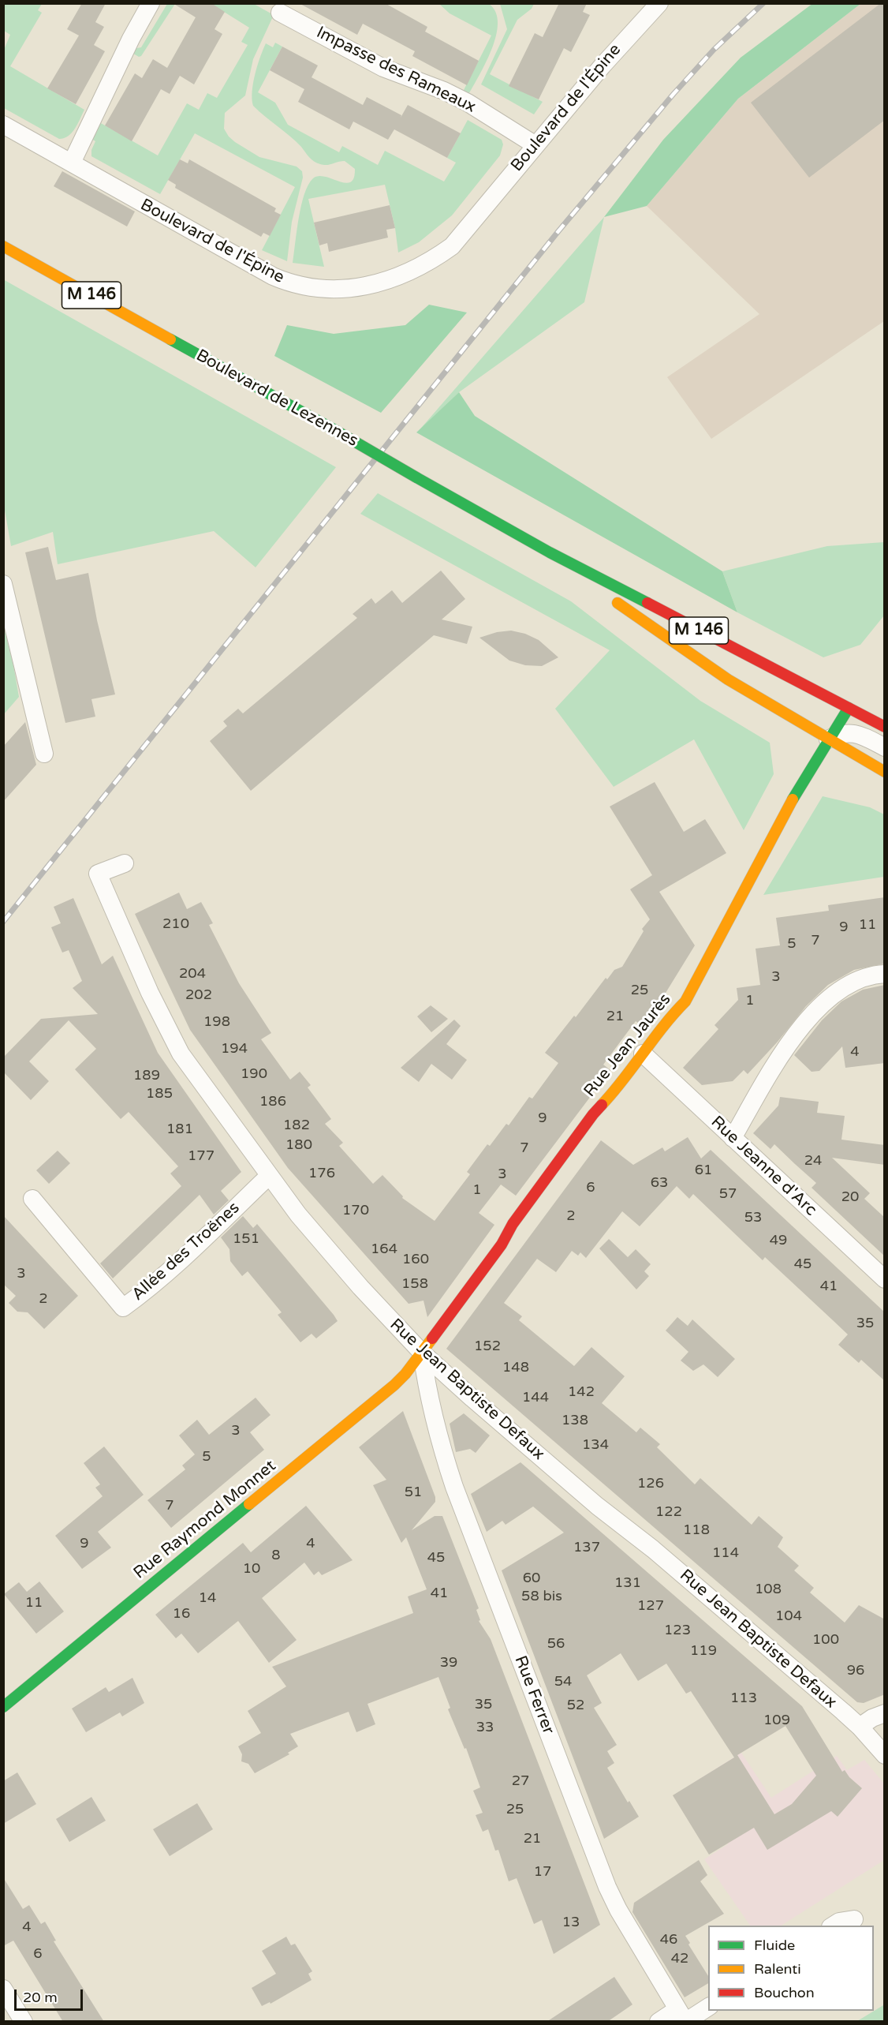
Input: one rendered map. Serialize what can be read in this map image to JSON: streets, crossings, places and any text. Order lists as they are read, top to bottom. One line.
{"streets":{"main road":["M 146","Boulevard de Lezennes","Rue Jean Jaurès","Rue Raymond Monnet"],"street":["Impasse des Rameaux","Boulevard de l'Épine","Rue Jeanne d'Arc","Allée des Troënes","Rue Jean Baptiste Defaux","Rue Ferrer"]},"crossings":[["Impasse des Rameaux","Boulevard de l'Épine"],["Boulevard de Lezennes","Rue Jean Jaurès"],["Rue Jean Jaurès","Rue Jeanne d'Arc"],["Rue Jean Jaurès","Rue Jean Baptiste Defaux"],["Rue Jean Jaurès","Rue Raymond Monnet"],["Rue Jean Jaurès","Rue Ferrer"],["Allée des Troënes","Rue Jean Baptiste Defaux"],["Rue Jean Baptiste Defaux","Rue Raymond Monnet"],["Rue Jean Baptiste Defaux","Rue Ferrer"],["Rue Raymond Monnet","Rue Ferrer"]],"house_numbers":["210","11","9","7","5","204","3","25","202","1","21","198","194","4","190","189","185","186","9","182","181","180","7","177","24","61","176","3","63","6","1","57","20","170","2","53","151","49","164","160","45","3","158","41","2","35","152","148","142","144","138","3","134","5","126","51","7","122","118","9","4","137","114","8","45","10","60","131","108","41","58 bis","14","11","127","16","104","123","100","56","119","39","96","54","113","35","52","109","33","27","25","21","17","13","4","46","6","42"],"legend":["Fluide","Ralenti","Bouchon"],"scale_bar":"20 m"}
